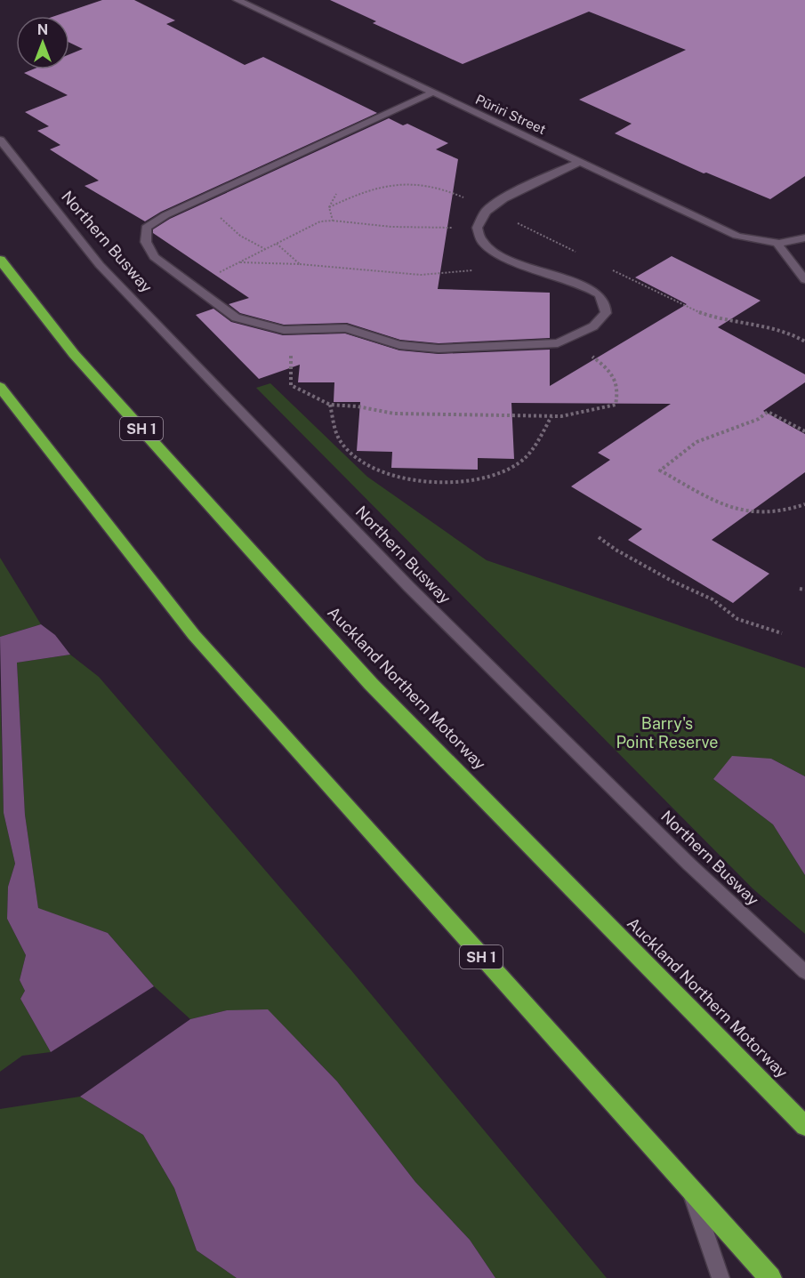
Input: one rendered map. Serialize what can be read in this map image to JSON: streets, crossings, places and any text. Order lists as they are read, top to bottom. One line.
{"streets":{"highway":["SH 1","Auckland Northern Motorway"],"street":["Pūriri Street","Northern Busway"]},"parks":["Barry's Point Reserve"],"north":"top"}
